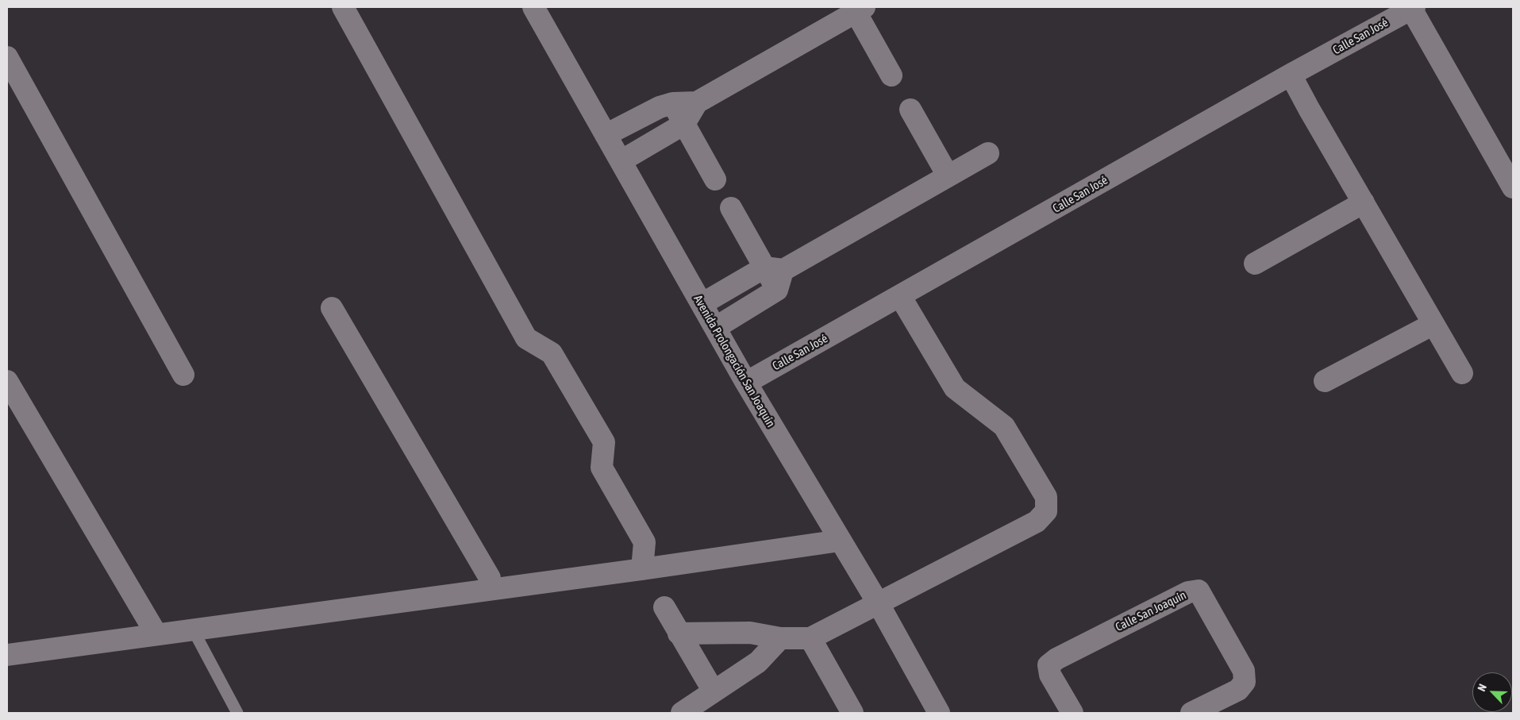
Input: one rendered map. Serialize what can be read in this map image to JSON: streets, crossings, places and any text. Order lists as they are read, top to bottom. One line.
{"streets":{"street":["Calle San José","Avenida Prolongación San Joaquín","Calle San Joaquín"]},"crossings":[["Calle San José","Avenida Prolongación San Joaquín"]],"north":"top left"}
